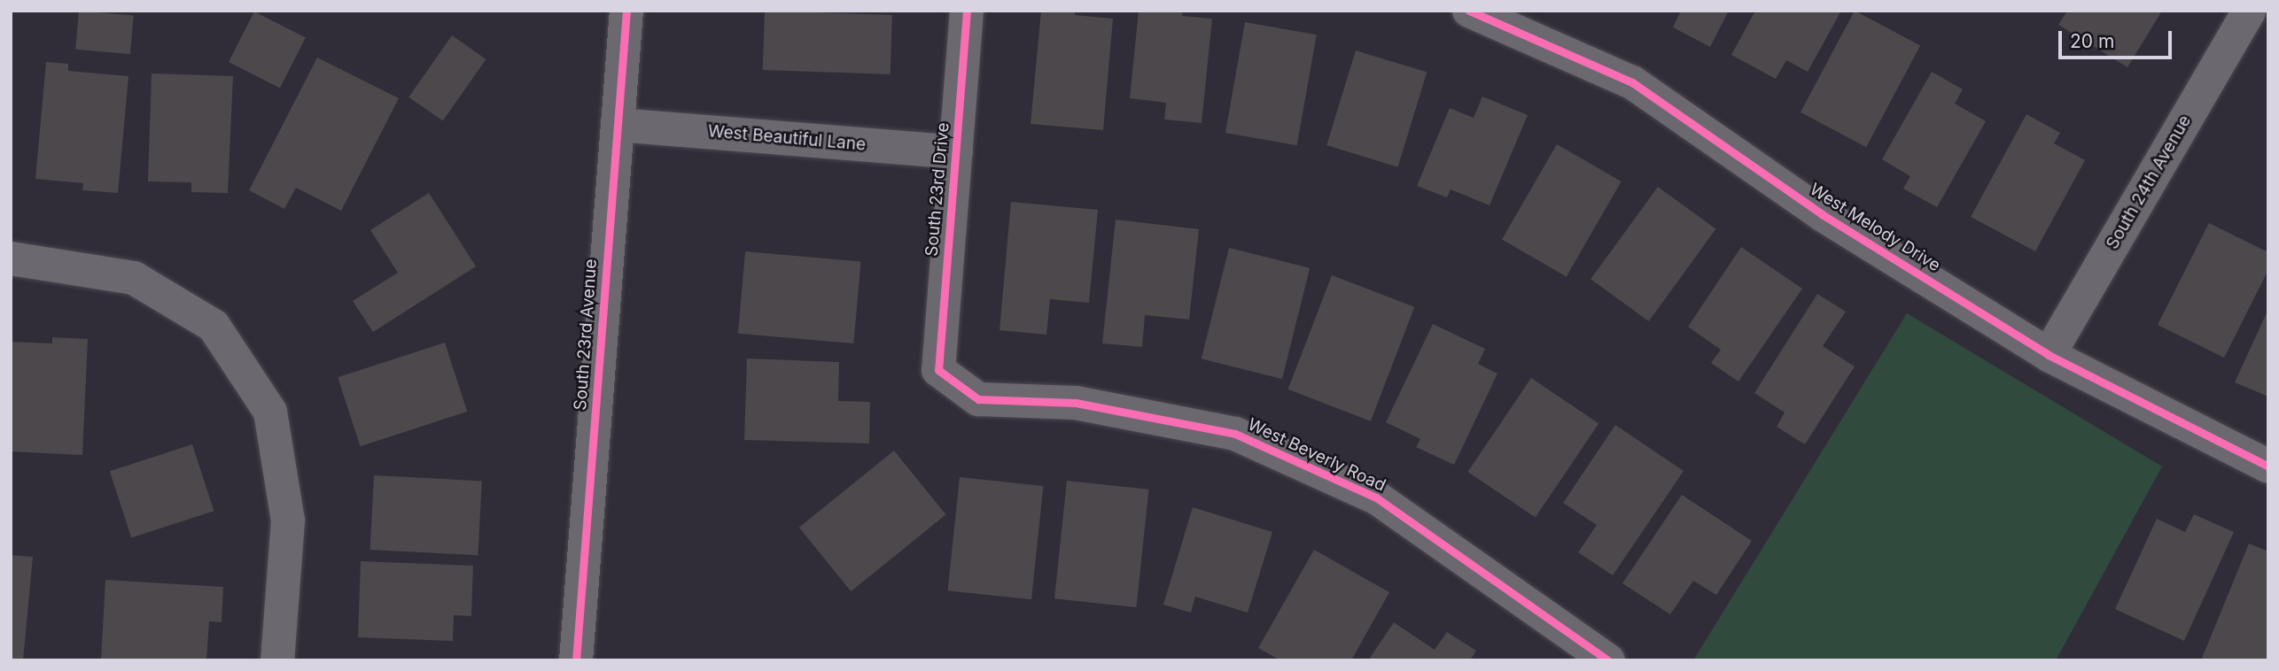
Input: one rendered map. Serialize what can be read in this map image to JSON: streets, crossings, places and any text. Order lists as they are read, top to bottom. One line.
{"streets":{"street":["West Beautiful Lane","South 24th Avenue","South 23rd Drive","West Melody Drive","South 23rd Avenue","West Beverly Road"]},"crossings":[["West Beautiful Lane","South 23rd Drive"],["West Beautiful Lane","South 23rd Avenue"],["South 24th Avenue","West Melody Drive"],["South 23rd Drive","West Beverly Road"]],"scale_bar":"20 m"}
